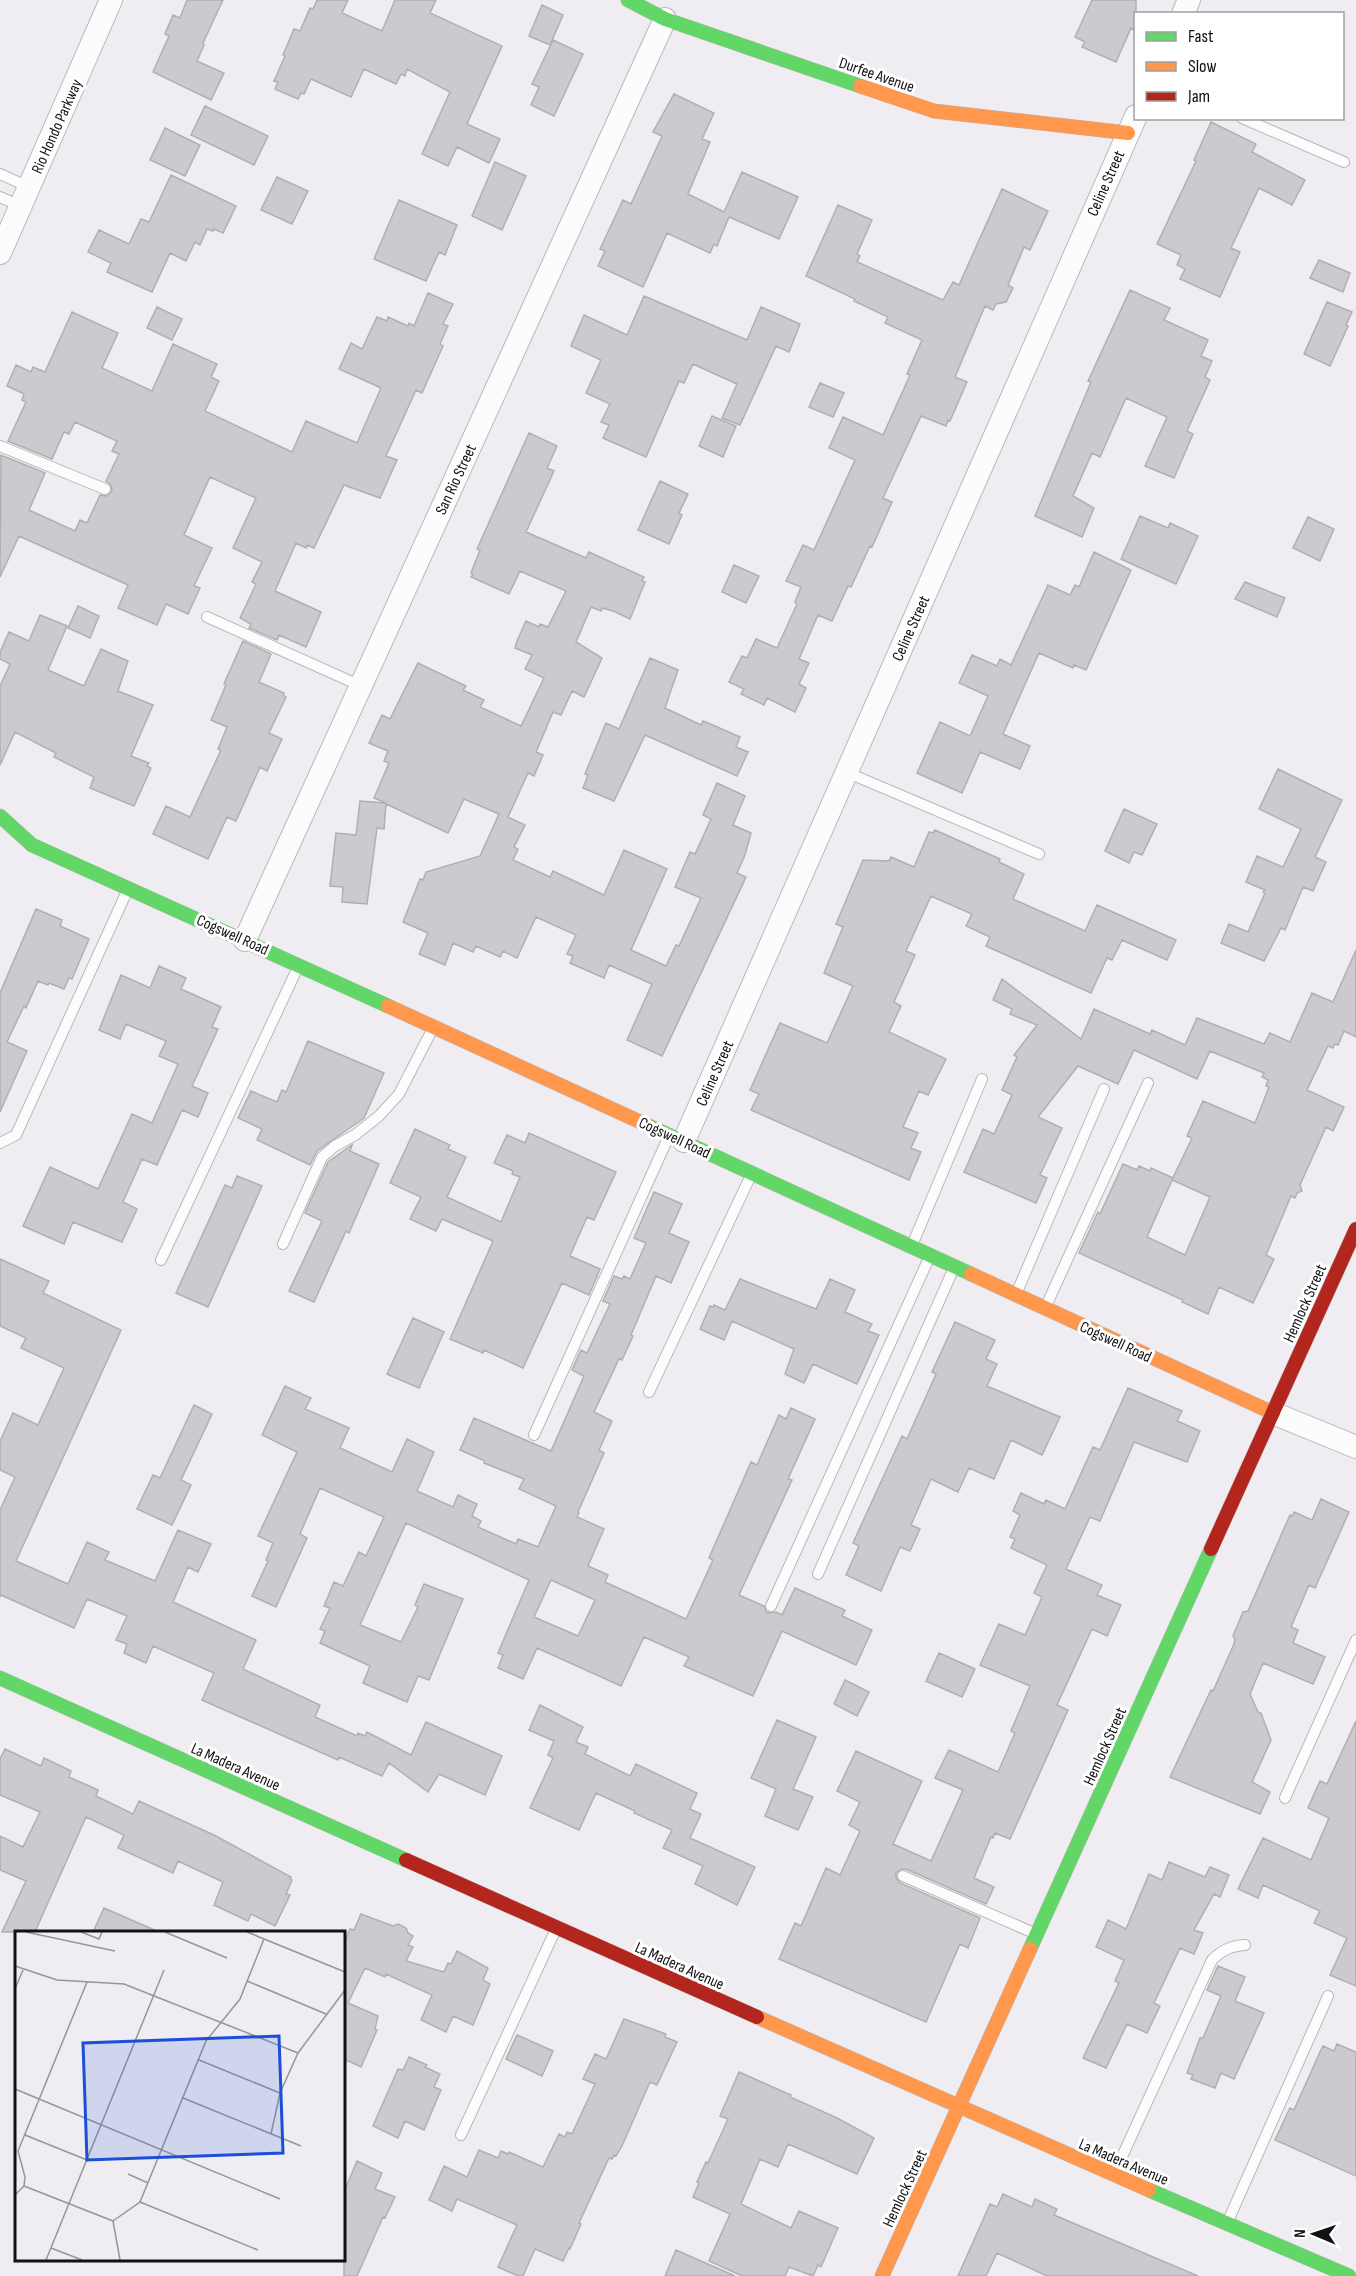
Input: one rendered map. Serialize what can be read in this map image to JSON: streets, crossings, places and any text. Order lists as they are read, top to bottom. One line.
{"streets":{"street":["Durfee Avenue","Rio Hondo Parkway","Celine Street","San Rio Street","Cogswell Road","Hemlock Street","La Madera Avenue"]},"crossings":[["Durfee Avenue","Celine Street"],["Durfee Avenue","San Rio Street"],["Celine Street","Cogswell Road"],["San Rio Street","Cogswell Road"],["Cogswell Road","Hemlock Street"],["Hemlock Street","La Madera Avenue"]],"legend":["Fast","Slow","Jam"],"north":"left"}
